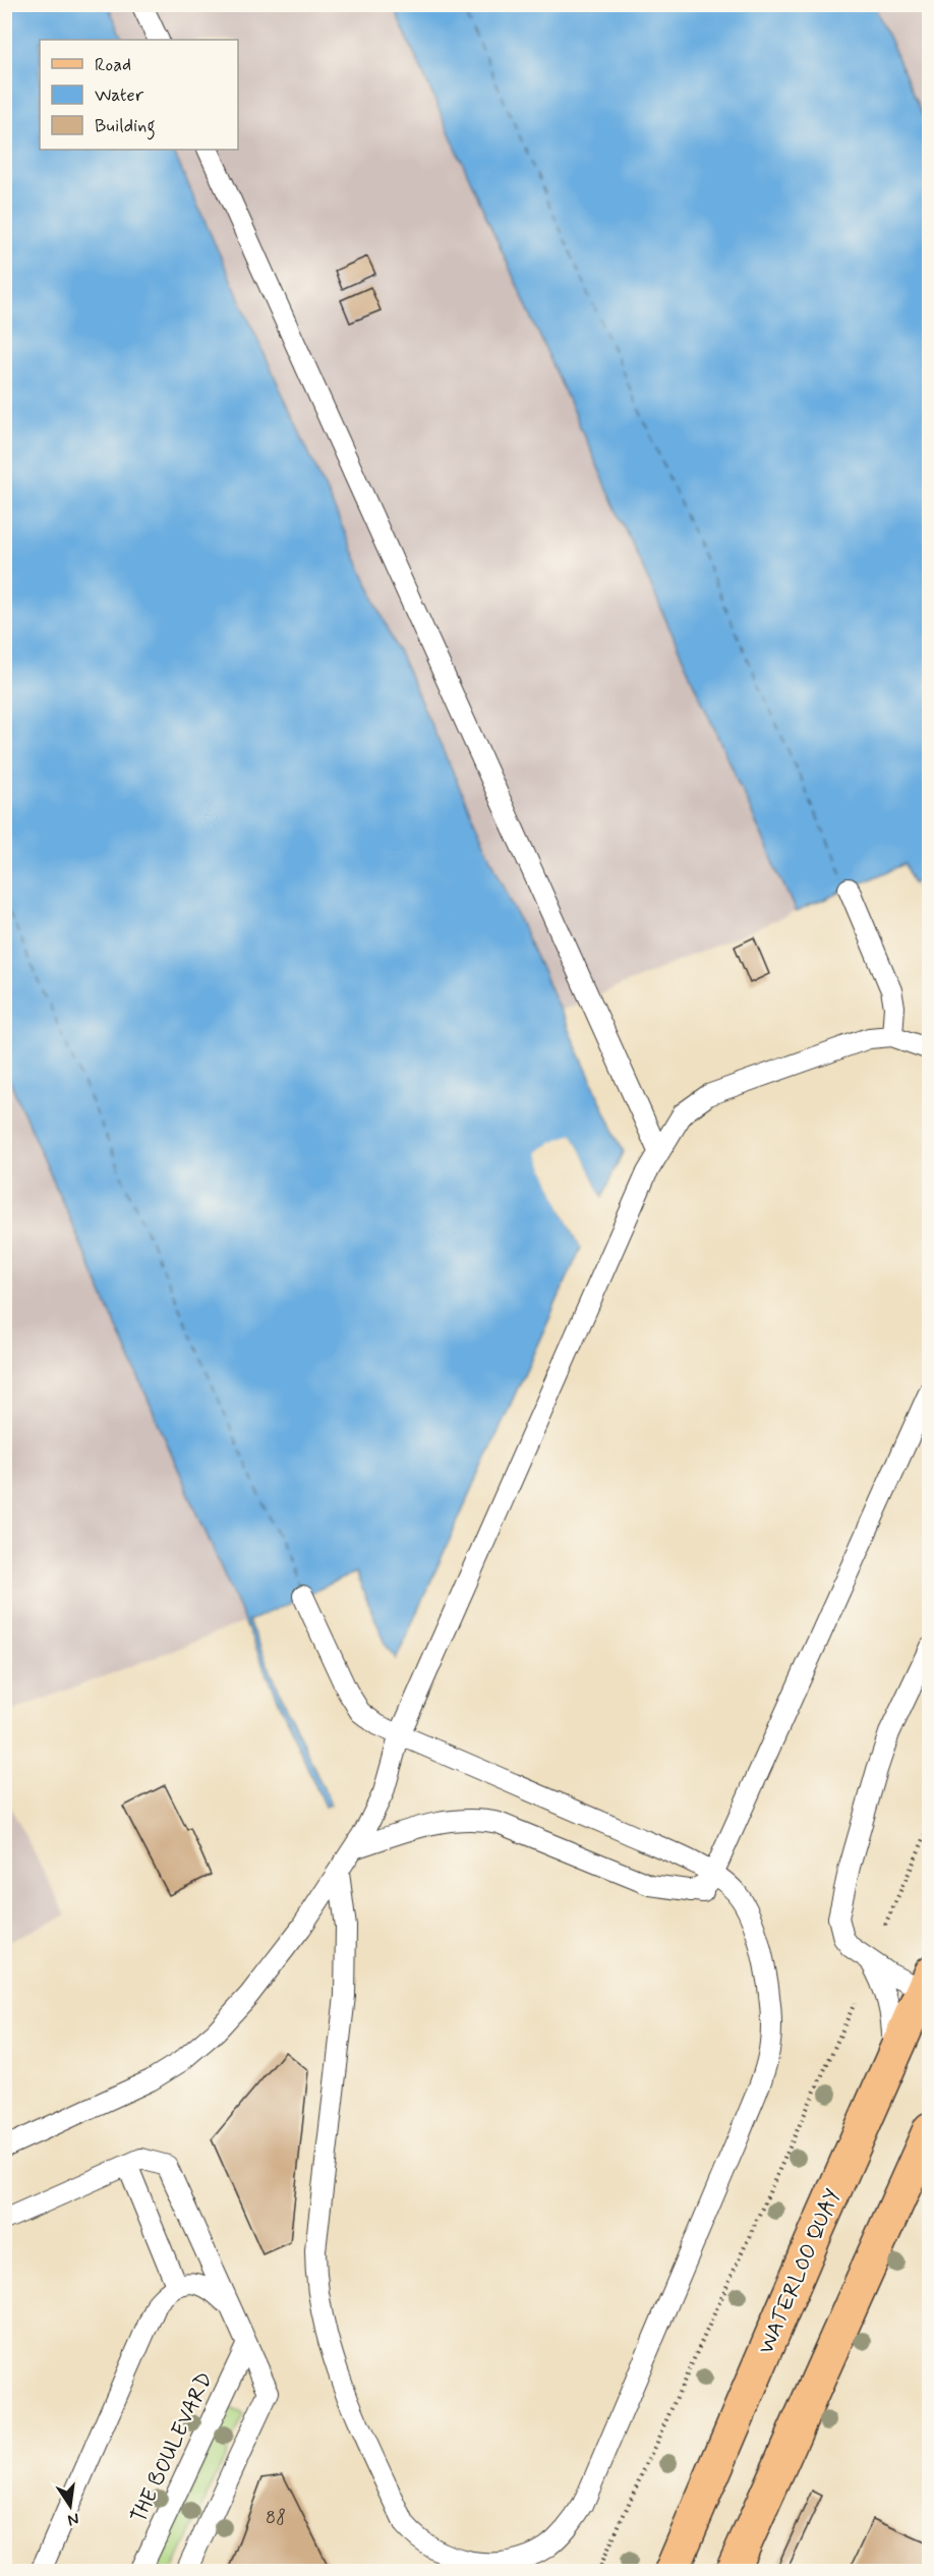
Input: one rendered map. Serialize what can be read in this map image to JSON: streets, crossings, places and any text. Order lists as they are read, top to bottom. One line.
{"streets":{"main road":["WATERLOO QUAY"],"lane":["THE BOULEVARD"]},"house_numbers":["88"],"legend":["Road","Water","Building"],"north":"bottom"}
